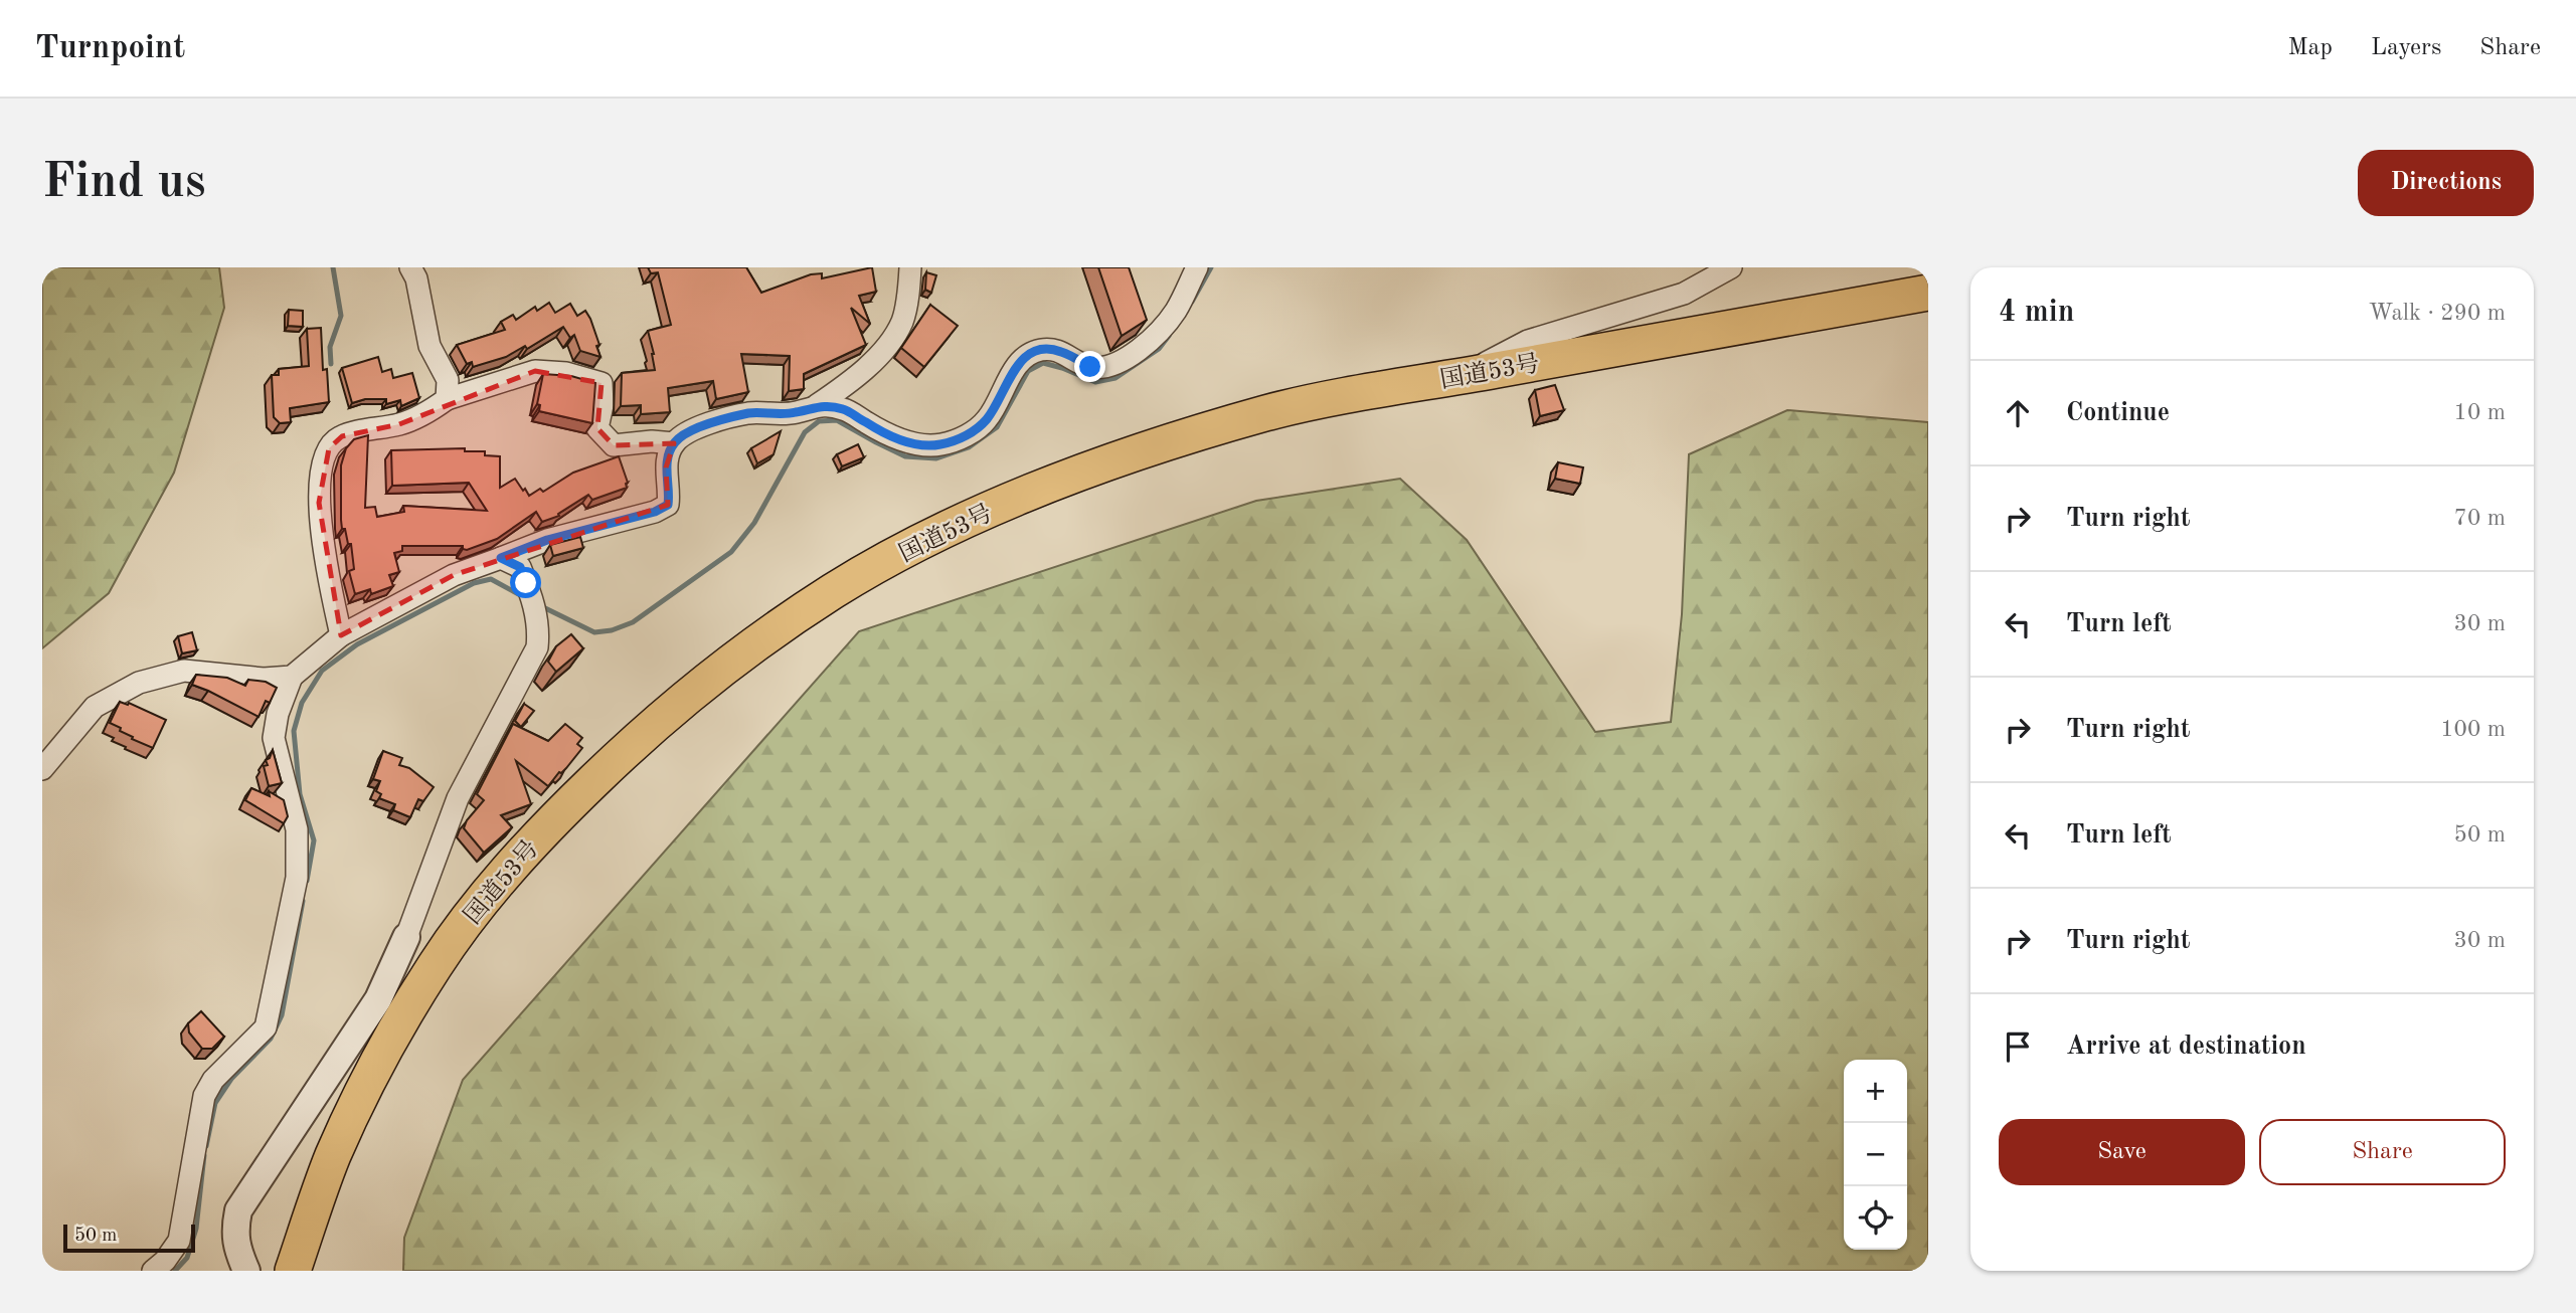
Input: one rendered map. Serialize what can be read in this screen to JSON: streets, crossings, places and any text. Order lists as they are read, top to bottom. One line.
{"streets":{"highway":["国道53号"]},"scale_bar":"50 m","page":{"header":"Turnpoint","nav":["Map","Layers","Share"],"buttons":["Directions",["Save","Share"]],"title":"Find us","heading":["4 min","Walk · 290 m"],"list":[["Continue","10 m"],["Turn right","70 m"],["Turn left","30 m"],["Turn right","100 m"],["Turn left","50 m"],["Turn right","30 m"],"Arrive at destination"],"map_buttons":["+","−"],"scale":"50 m"}}
